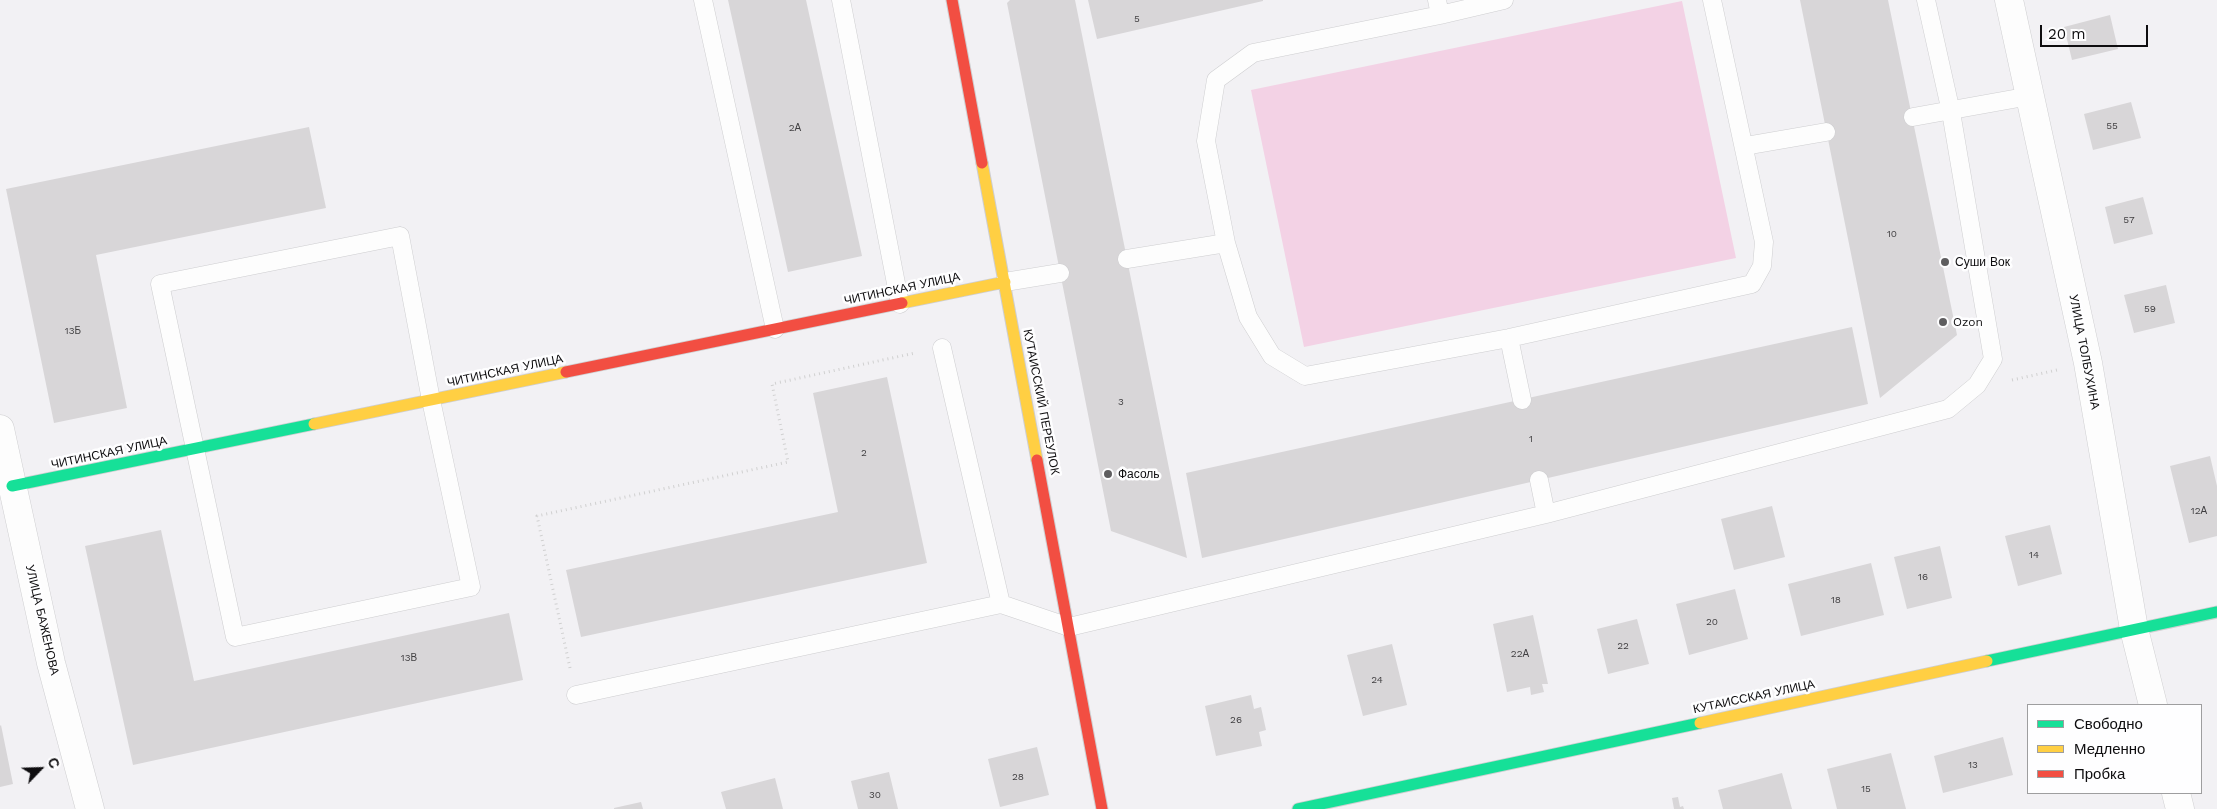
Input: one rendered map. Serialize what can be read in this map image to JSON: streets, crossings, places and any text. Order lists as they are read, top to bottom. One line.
{"streets":{"street":["ЧИТИНСКАЯ УЛИЦА","УЛИЦА ТОЛБУХИНА","КУТАИССКИЙ ПЕРЕУЛОК","УЛИЦА БАЖЕНОВА","КУТАИССКАЯ УЛИЦА"]},"crossings":[["ЧИТИНСКАЯ УЛИЦА","КУТАИССКИЙ ПЕРЕУЛОК"],["ЧИТИНСКАЯ УЛИЦА","УЛИЦА БАЖЕНОВА"],["УЛИЦА ТОЛБУХИНА","КУТАИССКАЯ УЛИЦА"]],"places":["Суши Вок","Ozon","Фасоль"],"house_numbers":["5","55","2А","57","10","59","13Б","3","1","2","12А","14","16","18","20","22","22А","13В","24","26","13","28","15","30"],"legend":["Свободно","Медленно","Пробка"],"scale_bar":"20 m","north":"top right"}
